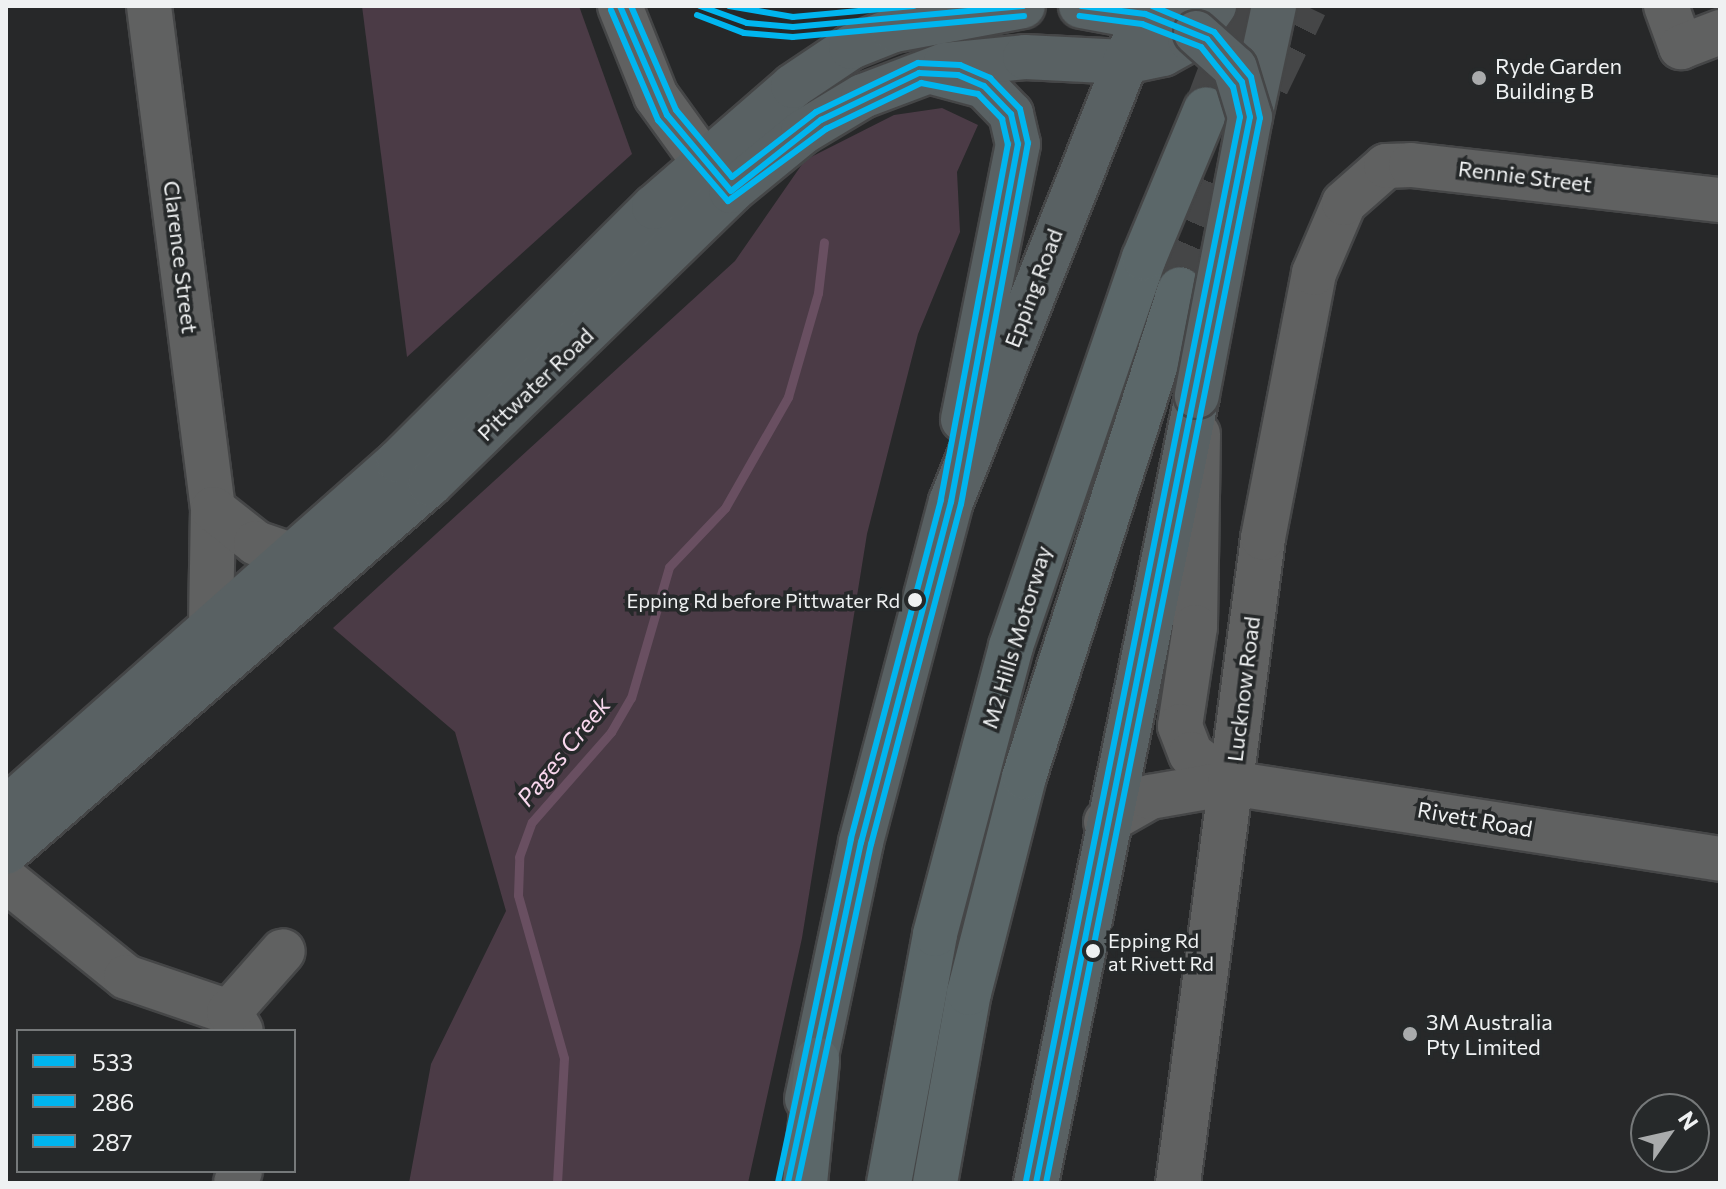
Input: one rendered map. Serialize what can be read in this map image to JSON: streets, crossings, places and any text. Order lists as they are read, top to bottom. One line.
{"streets":{"highway":["M2 Hills Motorway"],"main road":["Epping Road","Pittwater Road"],"street":["Rennie Street","Clarence Street","Lucknow Road","Rivett Road"]},"crossings":[["Rennie Street","Lucknow Road"],["Clarence Street","Pittwater Road"],["Epping Road","Pittwater Road"],["Lucknow Road","Rivett Road"]],"water":["Pages Creek"],"places":["Ryde Garden Building B","Epping Rd before Pittwater Rd","Epping Rd at Rivett Rd","3M Australia Pty Limited"],"lines":["transit line 533","transit line 286","transit line 287"],"legend":["533","286","287"],"north":"top right"}
